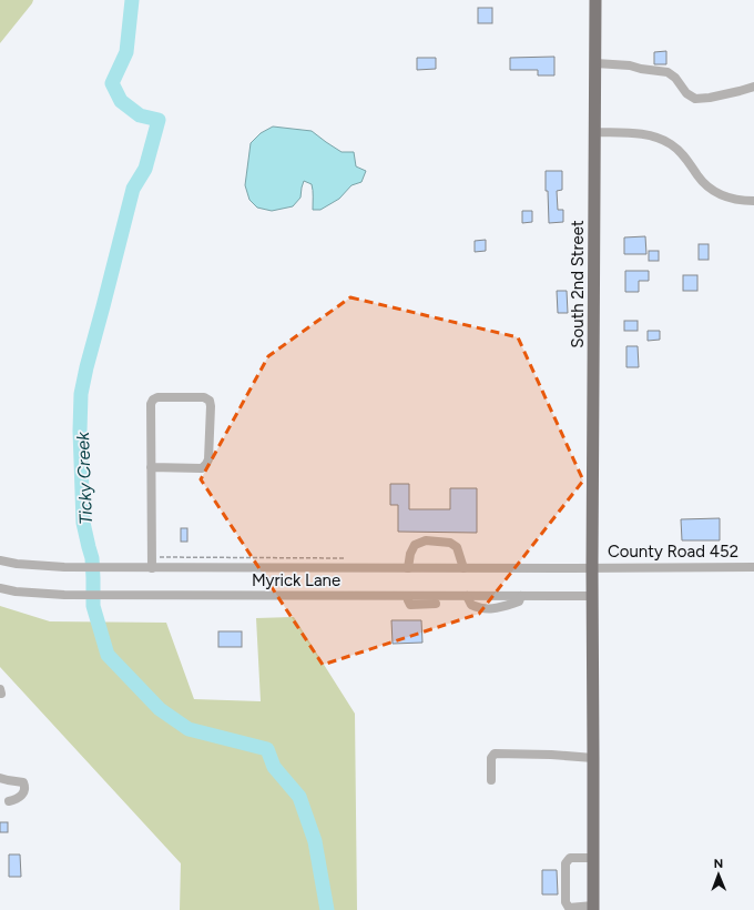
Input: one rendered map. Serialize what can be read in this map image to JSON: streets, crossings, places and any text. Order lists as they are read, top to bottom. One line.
{"streets":{"main road":["South 2nd Street"],"street":["County Road 452","Myrick Lane"]},"crossings":[["South 2nd Street","County Road 452"],["South 2nd Street","Myrick Lane"],["County Road 452","Myrick Lane"]],"water":["Ticky Creek"],"north":"top"}
